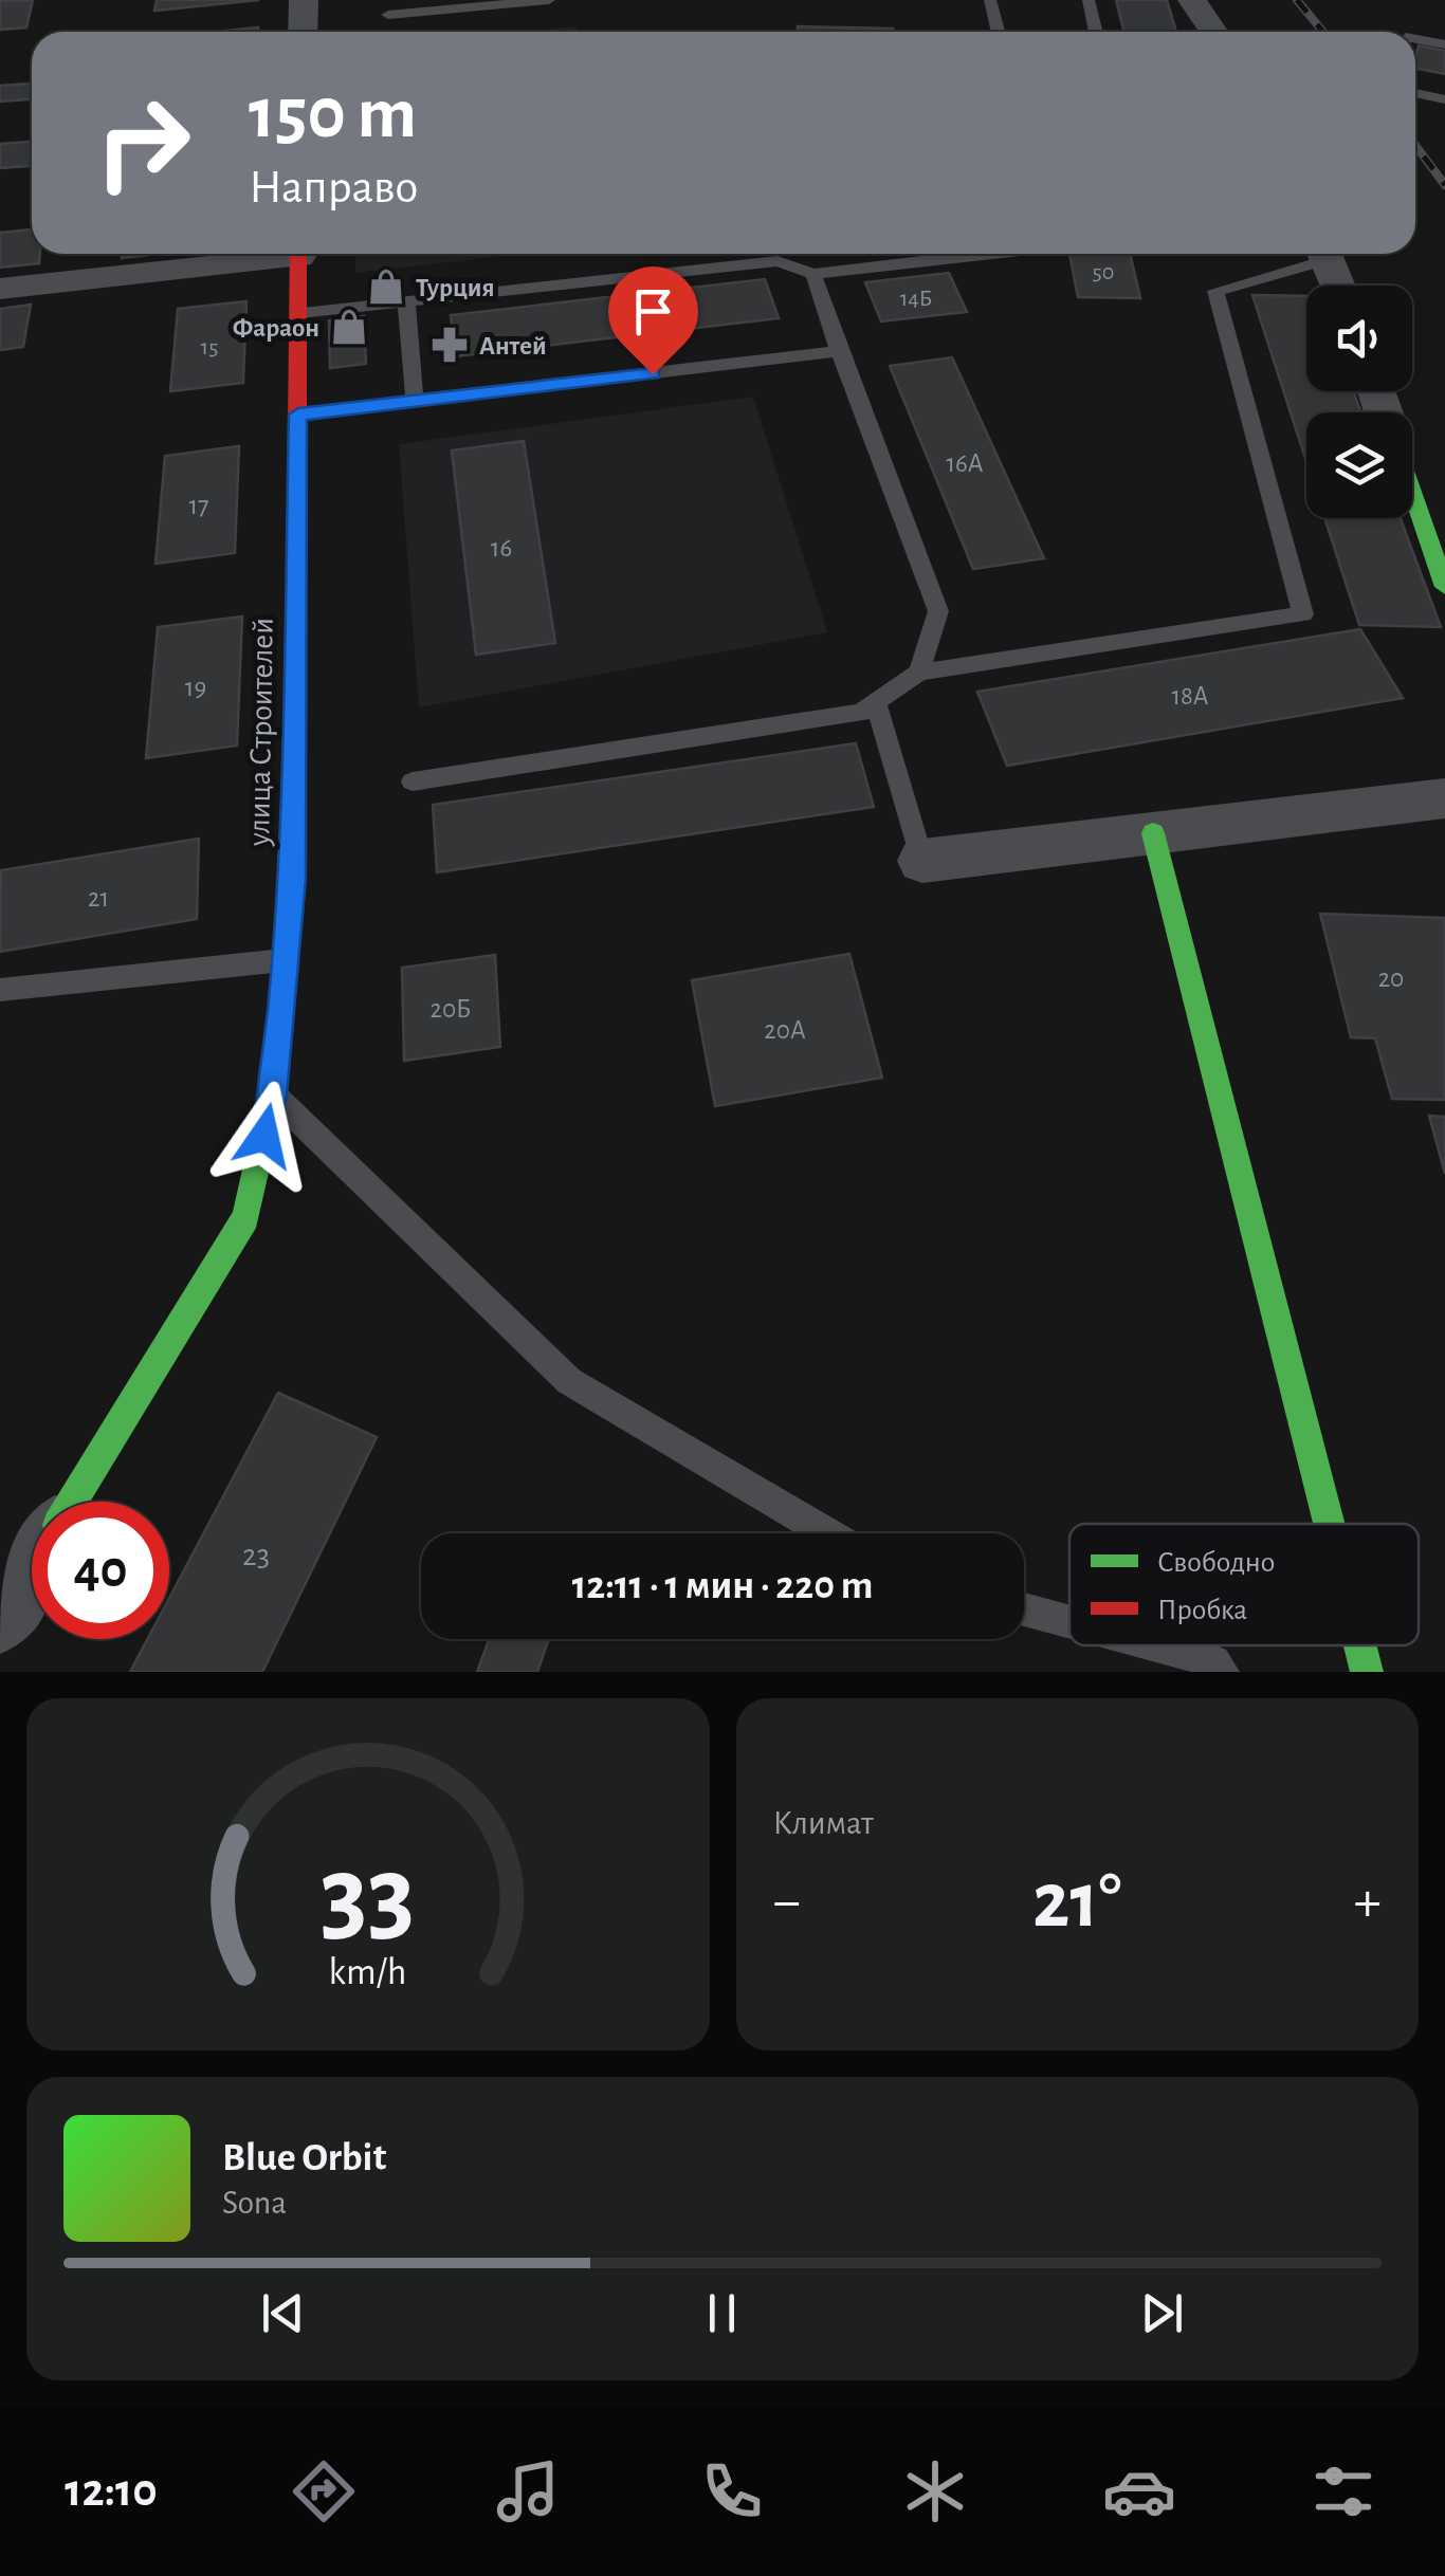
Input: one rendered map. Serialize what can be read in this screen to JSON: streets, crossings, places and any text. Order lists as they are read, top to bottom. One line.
{"streets":{"street":["улица Строителей"]},"places":{"shop":["Турция","Фараон"],"pharmacy":["Антей"]},"house_numbers":["50","14Б","15","16А","17","16","19","18А","21","20","20Б","20А","23"],"legend":["Свободно","Пробка"],"page":{"turn":["150 m","Направо"],"limit":"40","trip":"12:11 · 1 мин · 220 m","tile":"Климат","heat":["−","21°","+"],"song":["Blue Orbit","Sona"],"tabs":"12:10","gauge":["33","km/h"]}}
